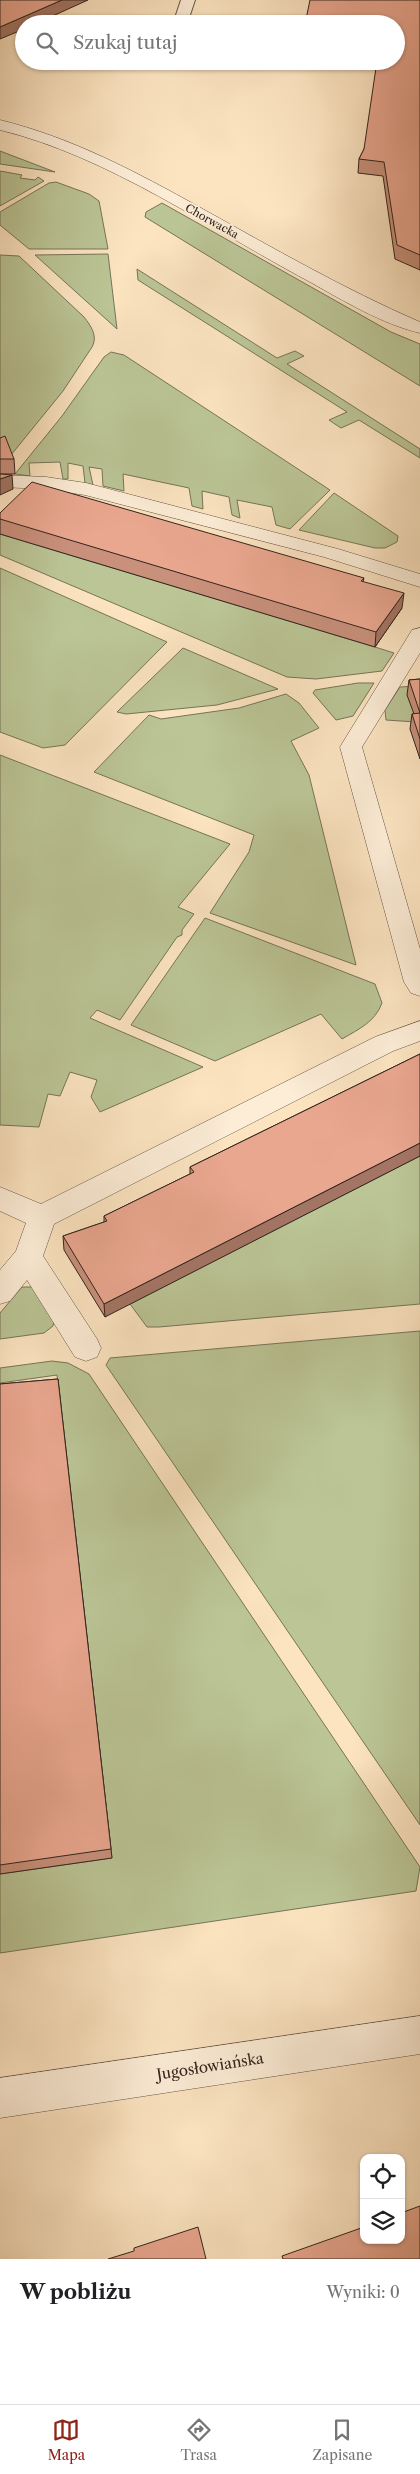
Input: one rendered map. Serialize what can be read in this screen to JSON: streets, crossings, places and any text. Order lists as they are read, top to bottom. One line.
{"streets":{"street":["Chorwacka","Jugosłowiańska"]},"page":{"search":"Szukaj tutaj","heading":["W pobliżu","Wyniki: 0"],"nav":["Mapa","Trasa","Zapisane"]}}
